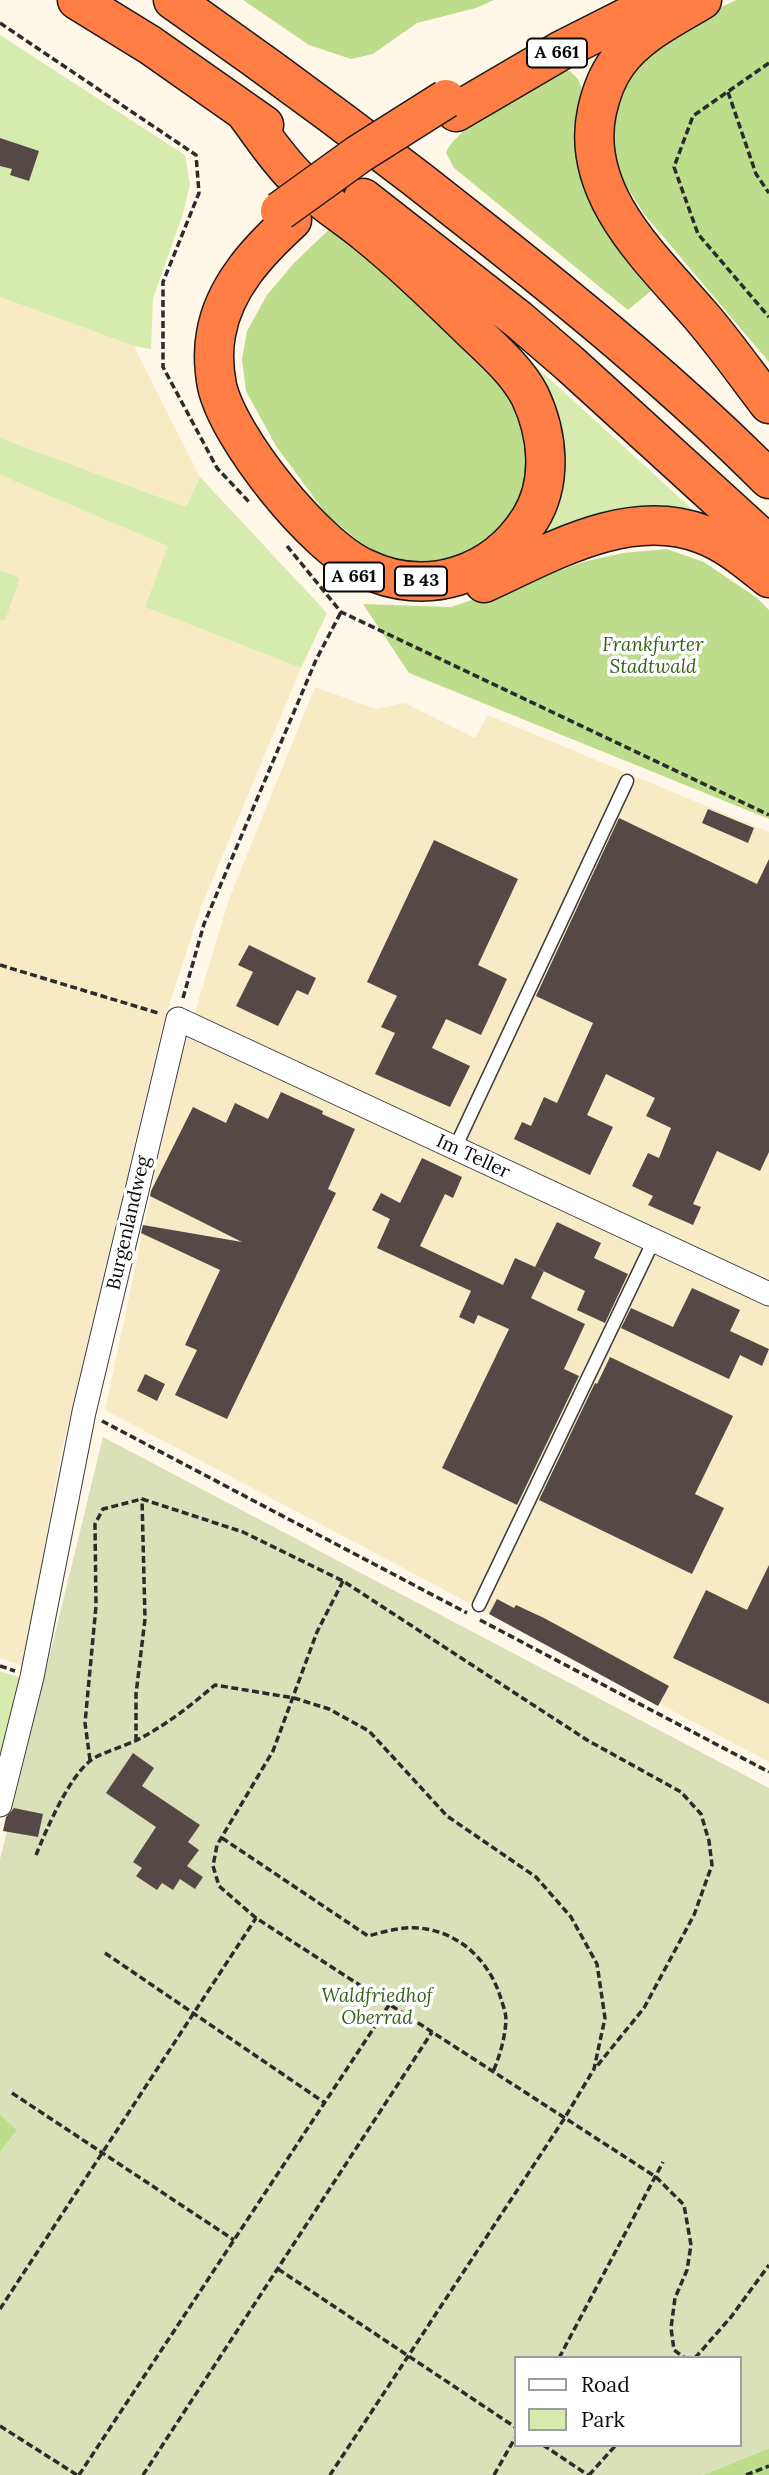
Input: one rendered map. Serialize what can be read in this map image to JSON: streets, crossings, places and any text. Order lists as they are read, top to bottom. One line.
{"streets":{"highway":["A 661","B 43"],"street":["Im Teller","Burgenlandweg"]},"crossings":[["A 661","B 43"],["Im Teller","Burgenlandweg"]],"parks":["Frankfurter Stadtwald","Waldfriedhof Oberrad"],"legend":["Road","Park"]}
